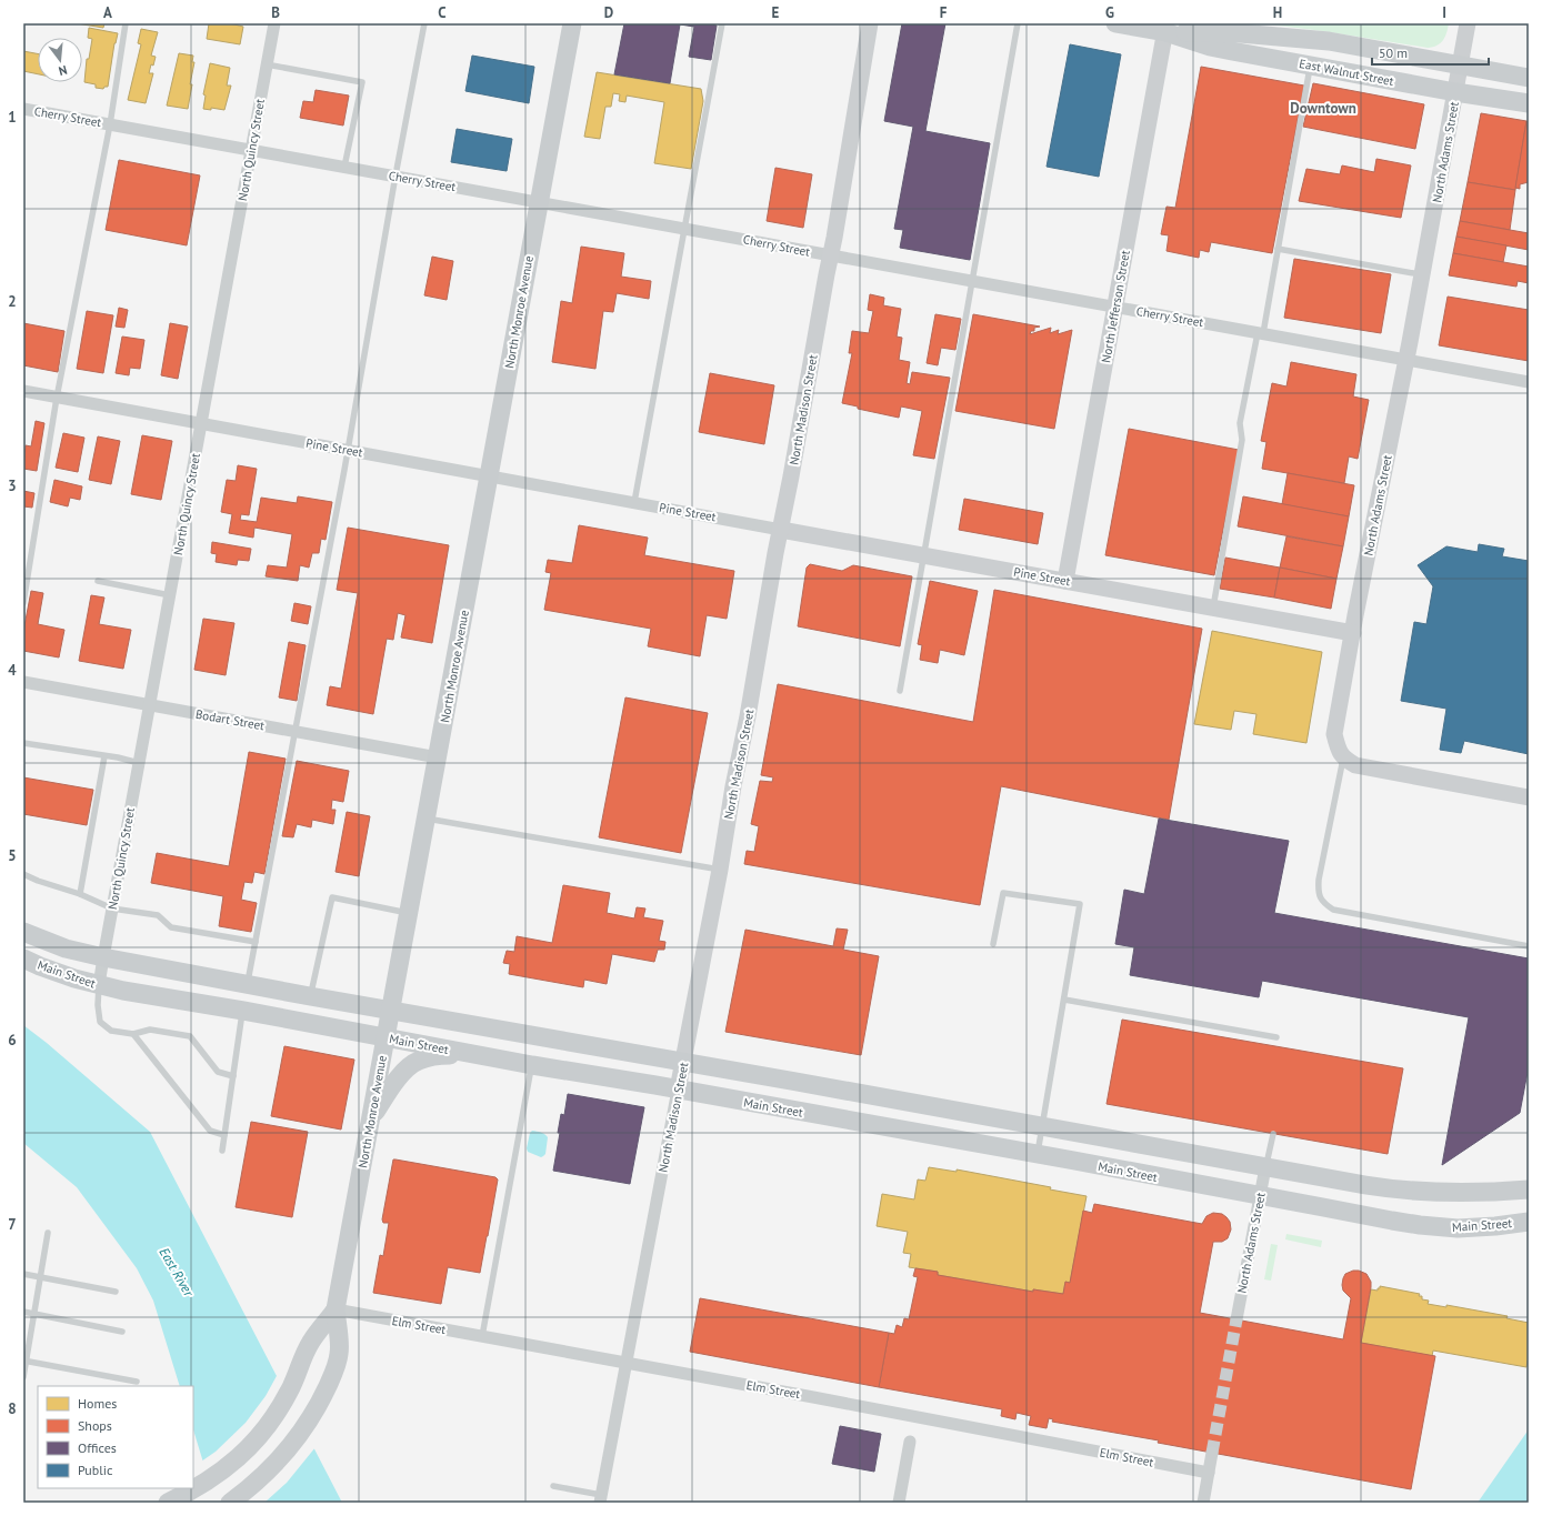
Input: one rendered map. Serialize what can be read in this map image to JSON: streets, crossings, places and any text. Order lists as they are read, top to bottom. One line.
{"streets":{"main road":["East Walnut Street","North Adams Street","North Jefferson Street","North Monroe Avenue","North Madison Street","Pine Street","Main Street"],"street":["Cherry Street","North Quincy Street","Bodart Street","Elm Street"]},"crossings":[["East Walnut Street","North Adams Street"],["East Walnut Street","North Jefferson Street"],["Cherry Street","North Quincy Street"],["Cherry Street","North Adams Street"],["Cherry Street","North Jefferson Street"],["Cherry Street","North Monroe Avenue"],["Cherry Street","North Madison Street"],["North Quincy Street","Pine Street"],["North Quincy Street","Bodart Street"],["North Quincy Street","Main Street"],["North Adams Street","Pine Street"],["North Adams Street","Main Street"],["North Jefferson Street","Pine Street"],["North Monroe Avenue","Pine Street"],["North Monroe Avenue","Bodart Street"],["North Monroe Avenue","Main Street"],["North Monroe Avenue","Elm Street"],["North Madison Street","Pine Street"],["North Madison Street","Main Street"],["North Madison Street","Elm Street"]],"districts":["Downtown"],"water":["East River"],"legend":["Homes","Shops","Offices","Public"],"scale_bar":"50 m","north":"bottom","grid":{"columns":["A","B","C","D","E","F","G","H","I"],"rows":["1","2","3","4","5","6","7","8"]}}
